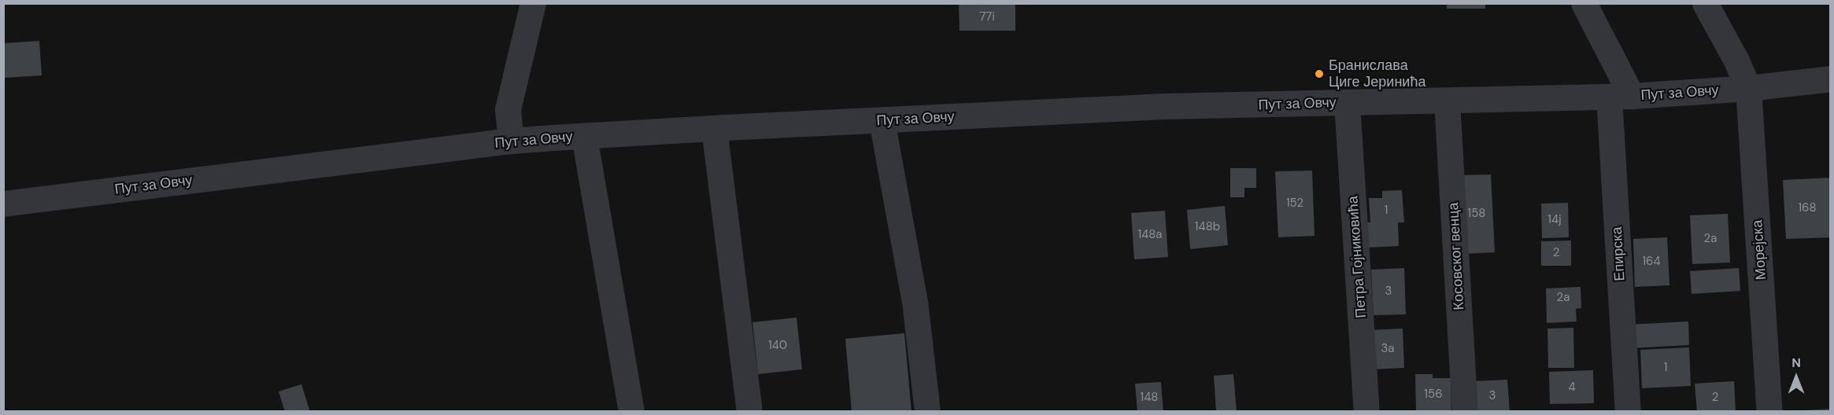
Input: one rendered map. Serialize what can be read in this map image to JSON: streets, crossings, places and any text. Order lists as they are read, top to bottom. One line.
{"streets":{"street":["Пут за Овчу","Морејска","Епирска","Косовског венца","Петра Гојниковића"]},"crossings":[["Пут за Овчу","Морејска"],["Пут за Овчу","Епирска"],["Пут за Овчу","Косовског венца"],["Пут за Овчу","Петра Гојниковића"]],"places":["Бранислава Циге Јеринића"],"house_numbers":["77i","152","168","1","158","14j","148b","148a","2a","2","164","3","2a","140","3a","1","4","156","3","148","2"],"north":"top"}
